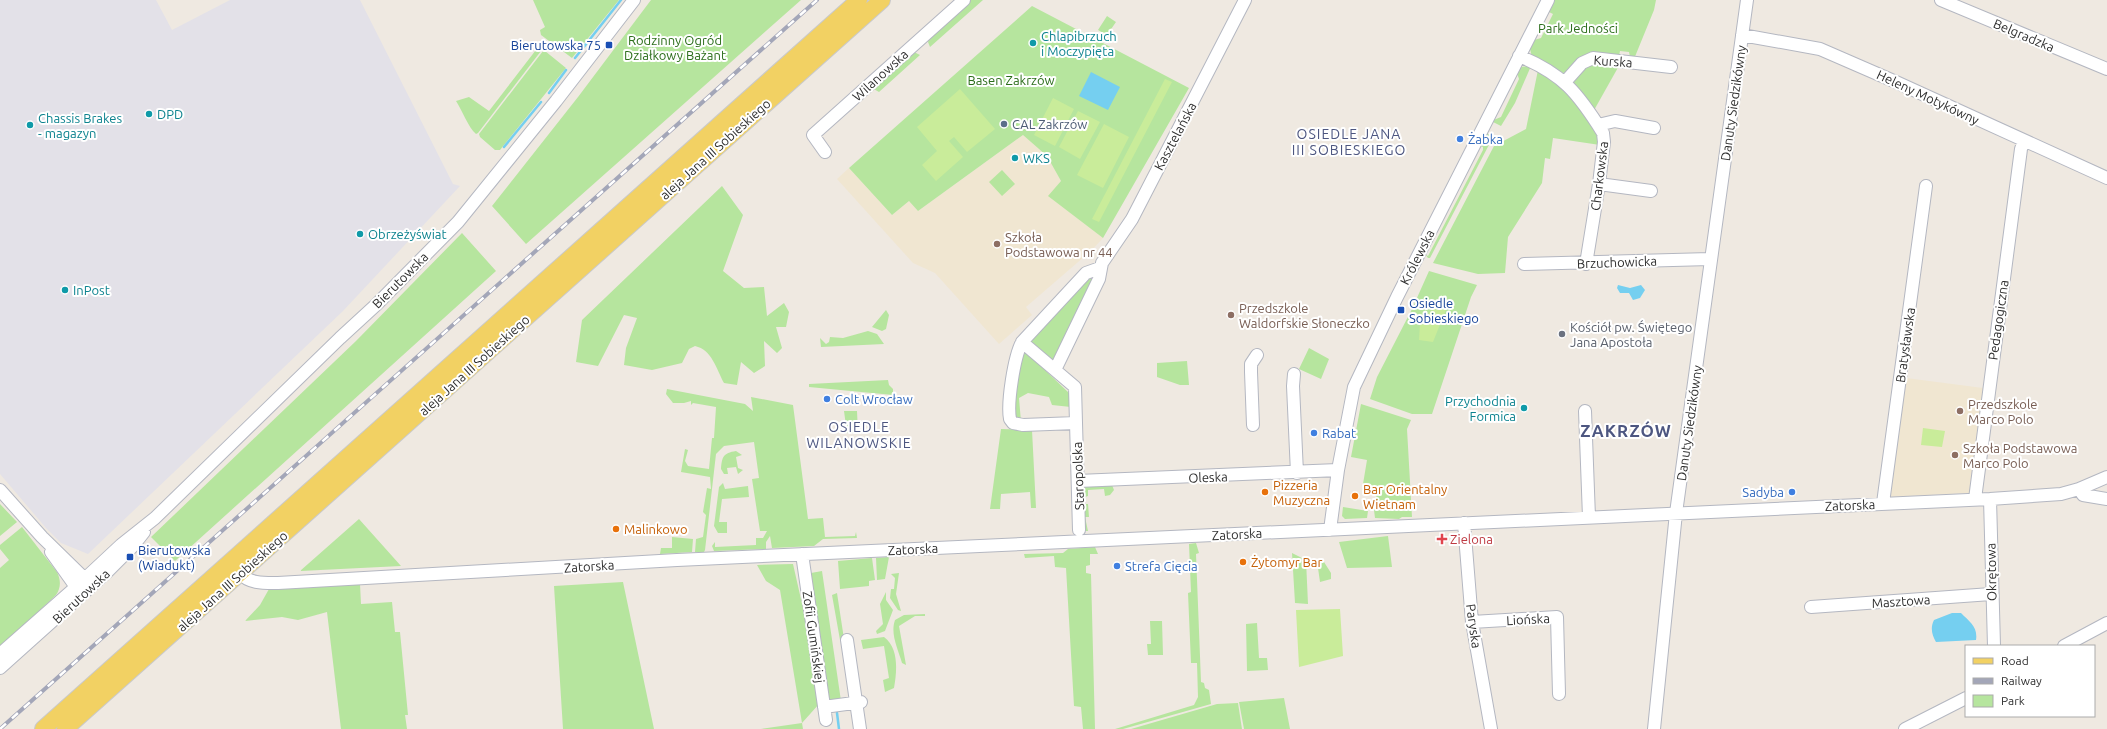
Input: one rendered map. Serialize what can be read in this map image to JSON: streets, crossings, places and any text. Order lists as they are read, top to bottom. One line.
{"streets":{"main road":["aleja Jana III Sobieskiego"],"street":["Belgradzka","Kurska","Wilanowska","Heleny Motykówny","Danuty Siedzikówny","Kasztelańska","Charkowska","Królewska","Brzuchowicka","Bierutowska","Pedagogiczna","Bratysławska","Staropolska","Oleska","Zatorska","Okrętowa","Masztowa","Liońska","Paryska","Zofii Gumińskiej"]},"crossings":[["Kurska","Charkowska"],["Heleny Motykówny","Danuty Siedzikówny"],["Heleny Motykówny","Pedagogiczna"],["Danuty Siedzikówny","Brzuchowicka"],["Danuty Siedzikówny","Zatorska"],["Kasztelańska","Staropolska"],["aleja Jana III Sobieskiego","Zatorska"],["Charkowska","Królewska"],["Charkowska","Brzuchowicka"],["Królewska","Oleska"],["Królewska","Zatorska"],["Pedagogiczna","Zatorska"],["Bratysławska","Zatorska"],["Staropolska","Oleska"],["Zatorska","Okrętowa"],["Zatorska","Paryska"],["Zatorska","Zofii Gumińskiej"],["Okrętowa","Masztowa"],["Liońska","Paryska"]],"districts":["OSIEDLE JANA III SOBIESKIEGO","OSIEDLE WILANOWSKIE","ZAKRZÓW"],"parks":["Park Jedności","Rodzinny Ogród Działkowy Bażant","Basen Zakrzów"],"places":{"other":["Chlapibrzuch i Moczypięta","DPD","CAL Zakrzów","Chassis Brakes - magazyn","Żabka","WKS","Obrzeżyświat","Szkoła Podstawowa nr 44","InPost","Przedszkole Waldorfskie Słoneczko","Kościół pw. Świętego Jana Apostoła","Colt Wrocław","Przychodnia Formica","Przedszkole Marco Polo","Rabat","Szkoła Podstawowa Marco Polo","Pizzeria Muzyczna","Sadyba","Bar Orientalny Wietnam","Malinkowo","Żytomyr Bar","Strefa Cięcia"],"transit":["Bierutowska 75","Osiedle Sobieskiego","Bierutowska (Wiadukt)"],"health":["Zielona"]},"legend":["Road","Railway","Park"]}
